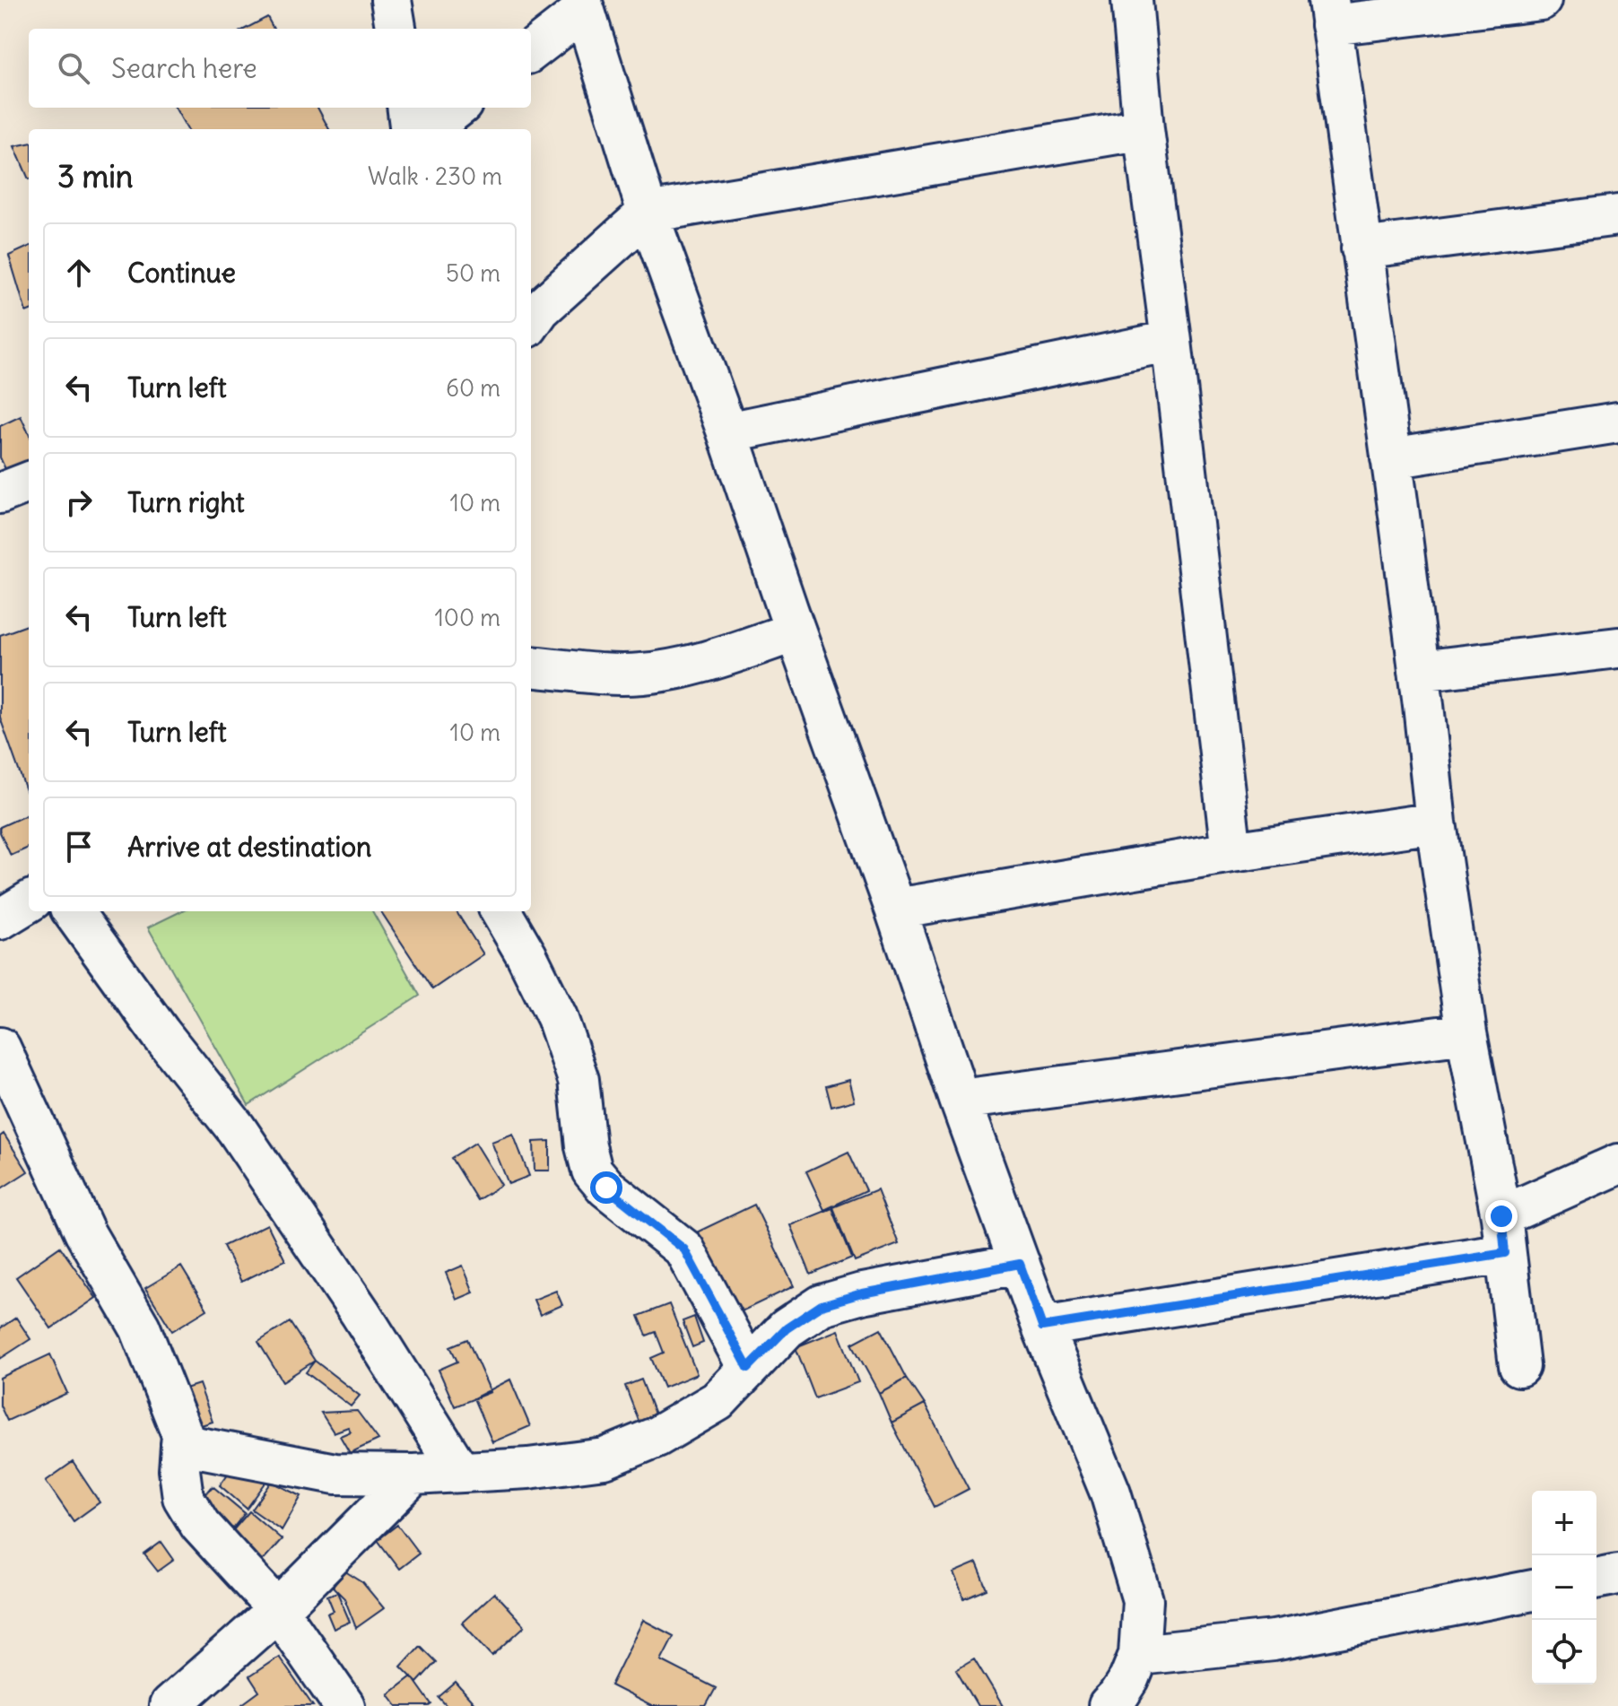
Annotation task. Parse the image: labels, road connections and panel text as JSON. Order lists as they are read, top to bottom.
{
  "page": {
    "search": "Search here",
    "heading": ["3 min", "Walk · 230 m"],
    "list": [
      ["Continue", "50 m"],
      ["Turn left", "60 m"],
      ["Turn right", "10 m"],
      ["Turn left", "100 m"],
      ["Turn left", "10 m"],
      "Arrive at destination"
    ],
    "map_buttons": ["+", "−"]
  }
}
